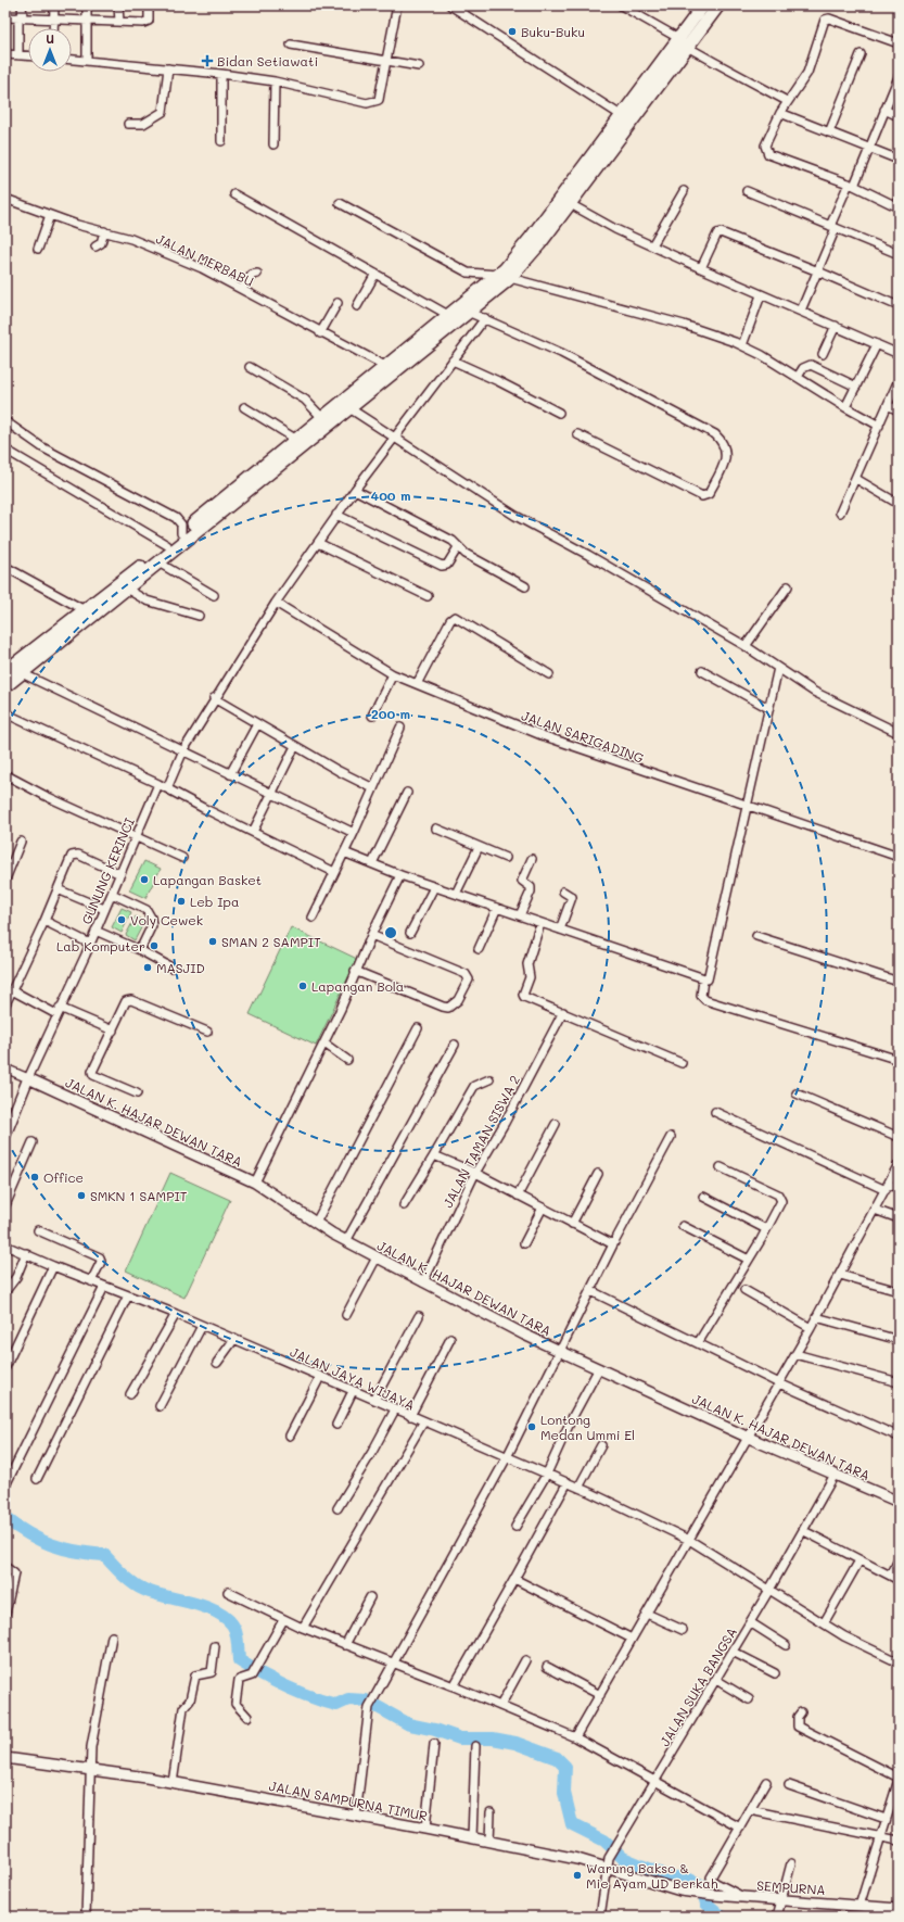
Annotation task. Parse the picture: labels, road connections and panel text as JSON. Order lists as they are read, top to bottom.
{
  "streets": {
    "street": [
      "JALAN MERBABU",
      "JALAN SARIGADING",
      "GUNUNG KERINCI",
      "JALAN K. HAJAR DEWAN TARA",
      "JALAN TAMAN SISWA 2",
      "JALAN JAYA WIJAYA",
      "JALAN SUKA BANGSA",
      "JALAN SAMPURNA TIMUR",
      "SEMPURNA"
    ]
  },
  "crossings": [
    ["GUNUNG KERINCI", "JALAN K. HAJAR DEWAN TARA"],
    ["JALAN K. HAJAR DEWAN TARA", "JALAN TAMAN SISWA 2"],
    ["JALAN K. HAJAR DEWAN TARA", "JALAN SUKA BANGSA"],
    ["JALAN JAYA WIJAYA", "JALAN SUKA BANGSA"],
    ["JALAN SUKA BANGSA", "JALAN SAMPURNA TIMUR"],
    ["JALAN SAMPURNA TIMUR", "SEMPURNA"]
  ],
  "places": {
    "other": [
      "Buku-Buku",
      "Lapangan Basket",
      "Leb Ipa",
      "Voly Cewek",
      "SMAN 2 SAMPIT",
      "Lab Komputer",
      "MASJID",
      "Lapangan Bola",
      "Office",
      "SMKN 1 SAMPIT",
      "Lontong Medan Ummi El",
      "Warung Bakso & Mie Ayam UD Berkah"
    ],
    "health": ["Bidan Setiawati"]
  },
  "north": "top",
  "rings": ["400 m", "200 m"]
}
